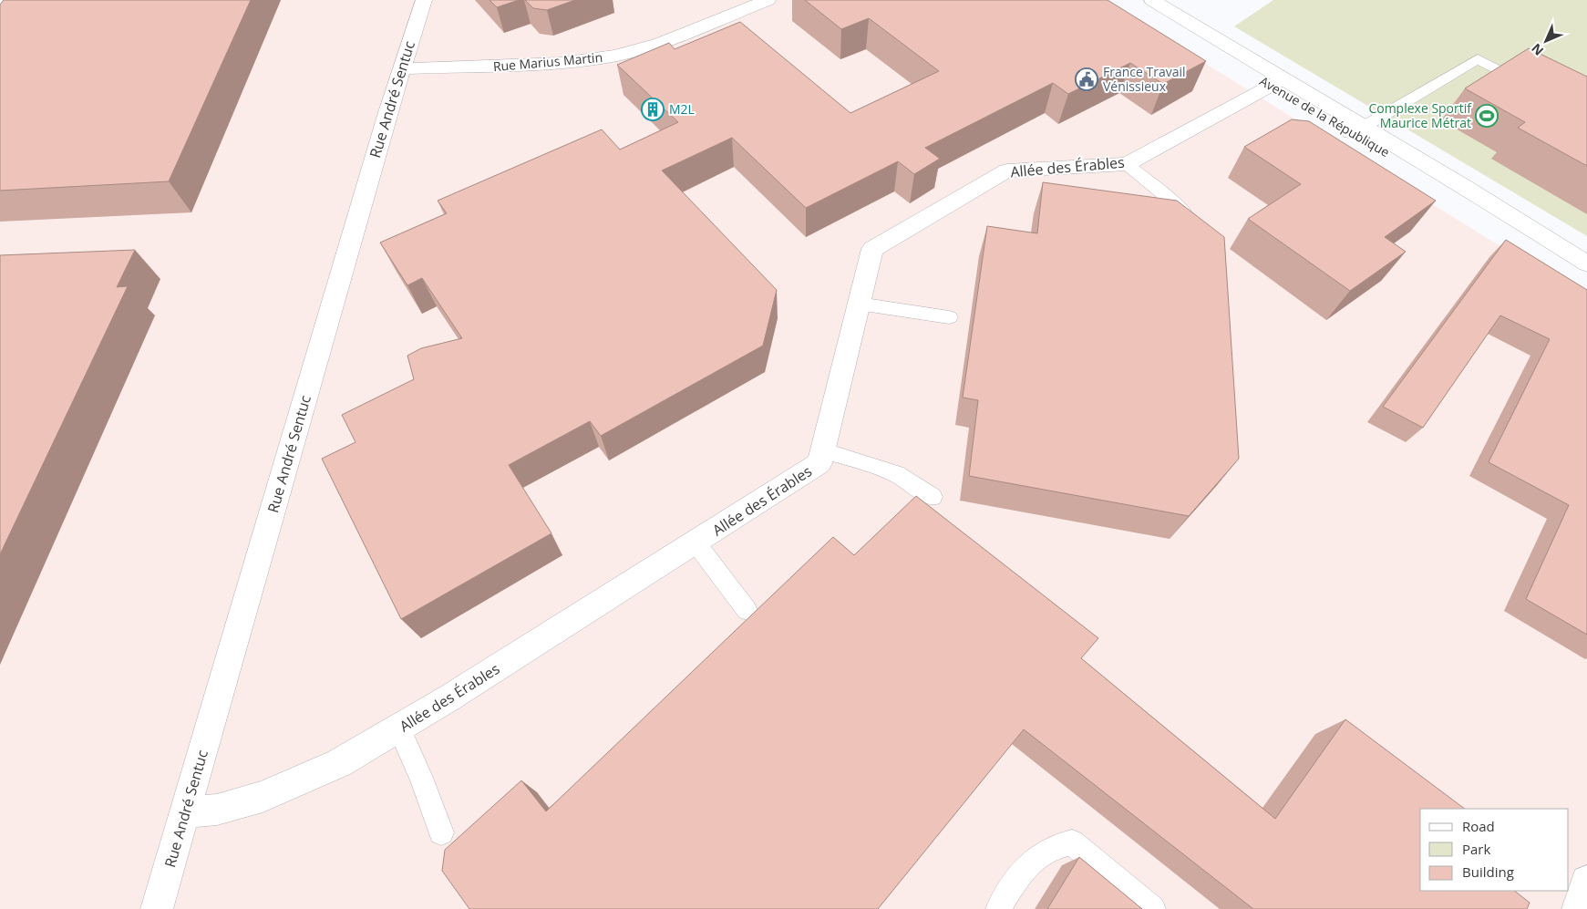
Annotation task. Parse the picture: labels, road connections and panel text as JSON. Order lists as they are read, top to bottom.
{
  "streets": {
    "street": [
      "Rue Marius Martin",
      "Rue André Sentuc",
      "Avenue de la République",
      "Allée des Érables"
    ]
  },
  "crossings": [
    ["Rue Marius Martin", "Rue André Sentuc"],
    ["Rue André Sentuc", "Allée des Érables"],
    ["Avenue de la République", "Allée des Érables"]
  ],
  "places": {
    "public building": ["France Travail Vénissieux"],
    "building": ["M2L"],
    "sports": ["Complexe Sportif Maurice Métrat"]
  },
  "legend": ["Road", "Park", "Building"],
  "north": "bottom left"
}
